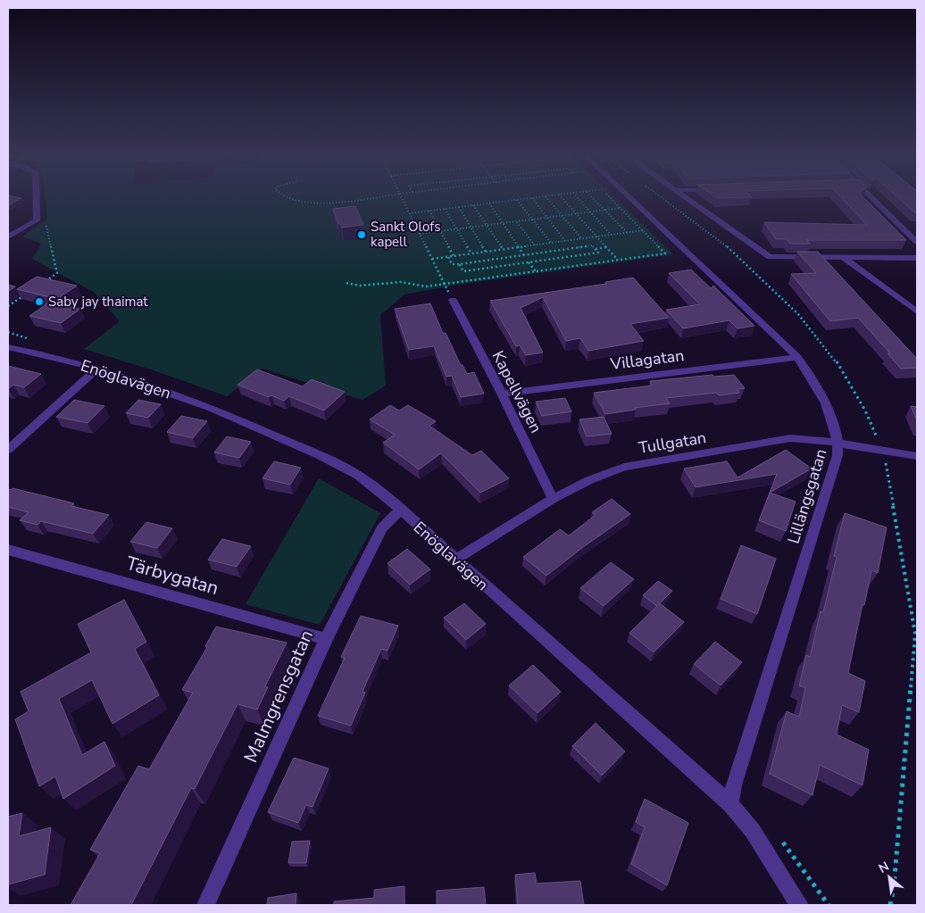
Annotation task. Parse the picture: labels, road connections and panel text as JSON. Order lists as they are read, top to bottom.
{
  "streets": {
    "street": [
      "Villagatan",
      "Enöglavägen",
      "Kapellvägen",
      "Tullgatan",
      "Lillängsgatan",
      "Tärbygatan",
      "Malmgrensgatan"
    ]
  },
  "crossings": [
    ["Villagatan", "Kapellvägen"],
    ["Villagatan", "Lillängsgatan"],
    ["Enöglavägen", "Tullgatan"],
    ["Enöglavägen", "Lillängsgatan"],
    ["Enöglavägen", "Malmgrensgatan"],
    ["Kapellvägen", "Tullgatan"],
    ["Tullgatan", "Lillängsgatan"],
    ["Tärbygatan", "Malmgrensgatan"]
  ],
  "places": ["Sankt Olofs kapell", "Saby jay thaimat"],
  "north": "top left"
}
